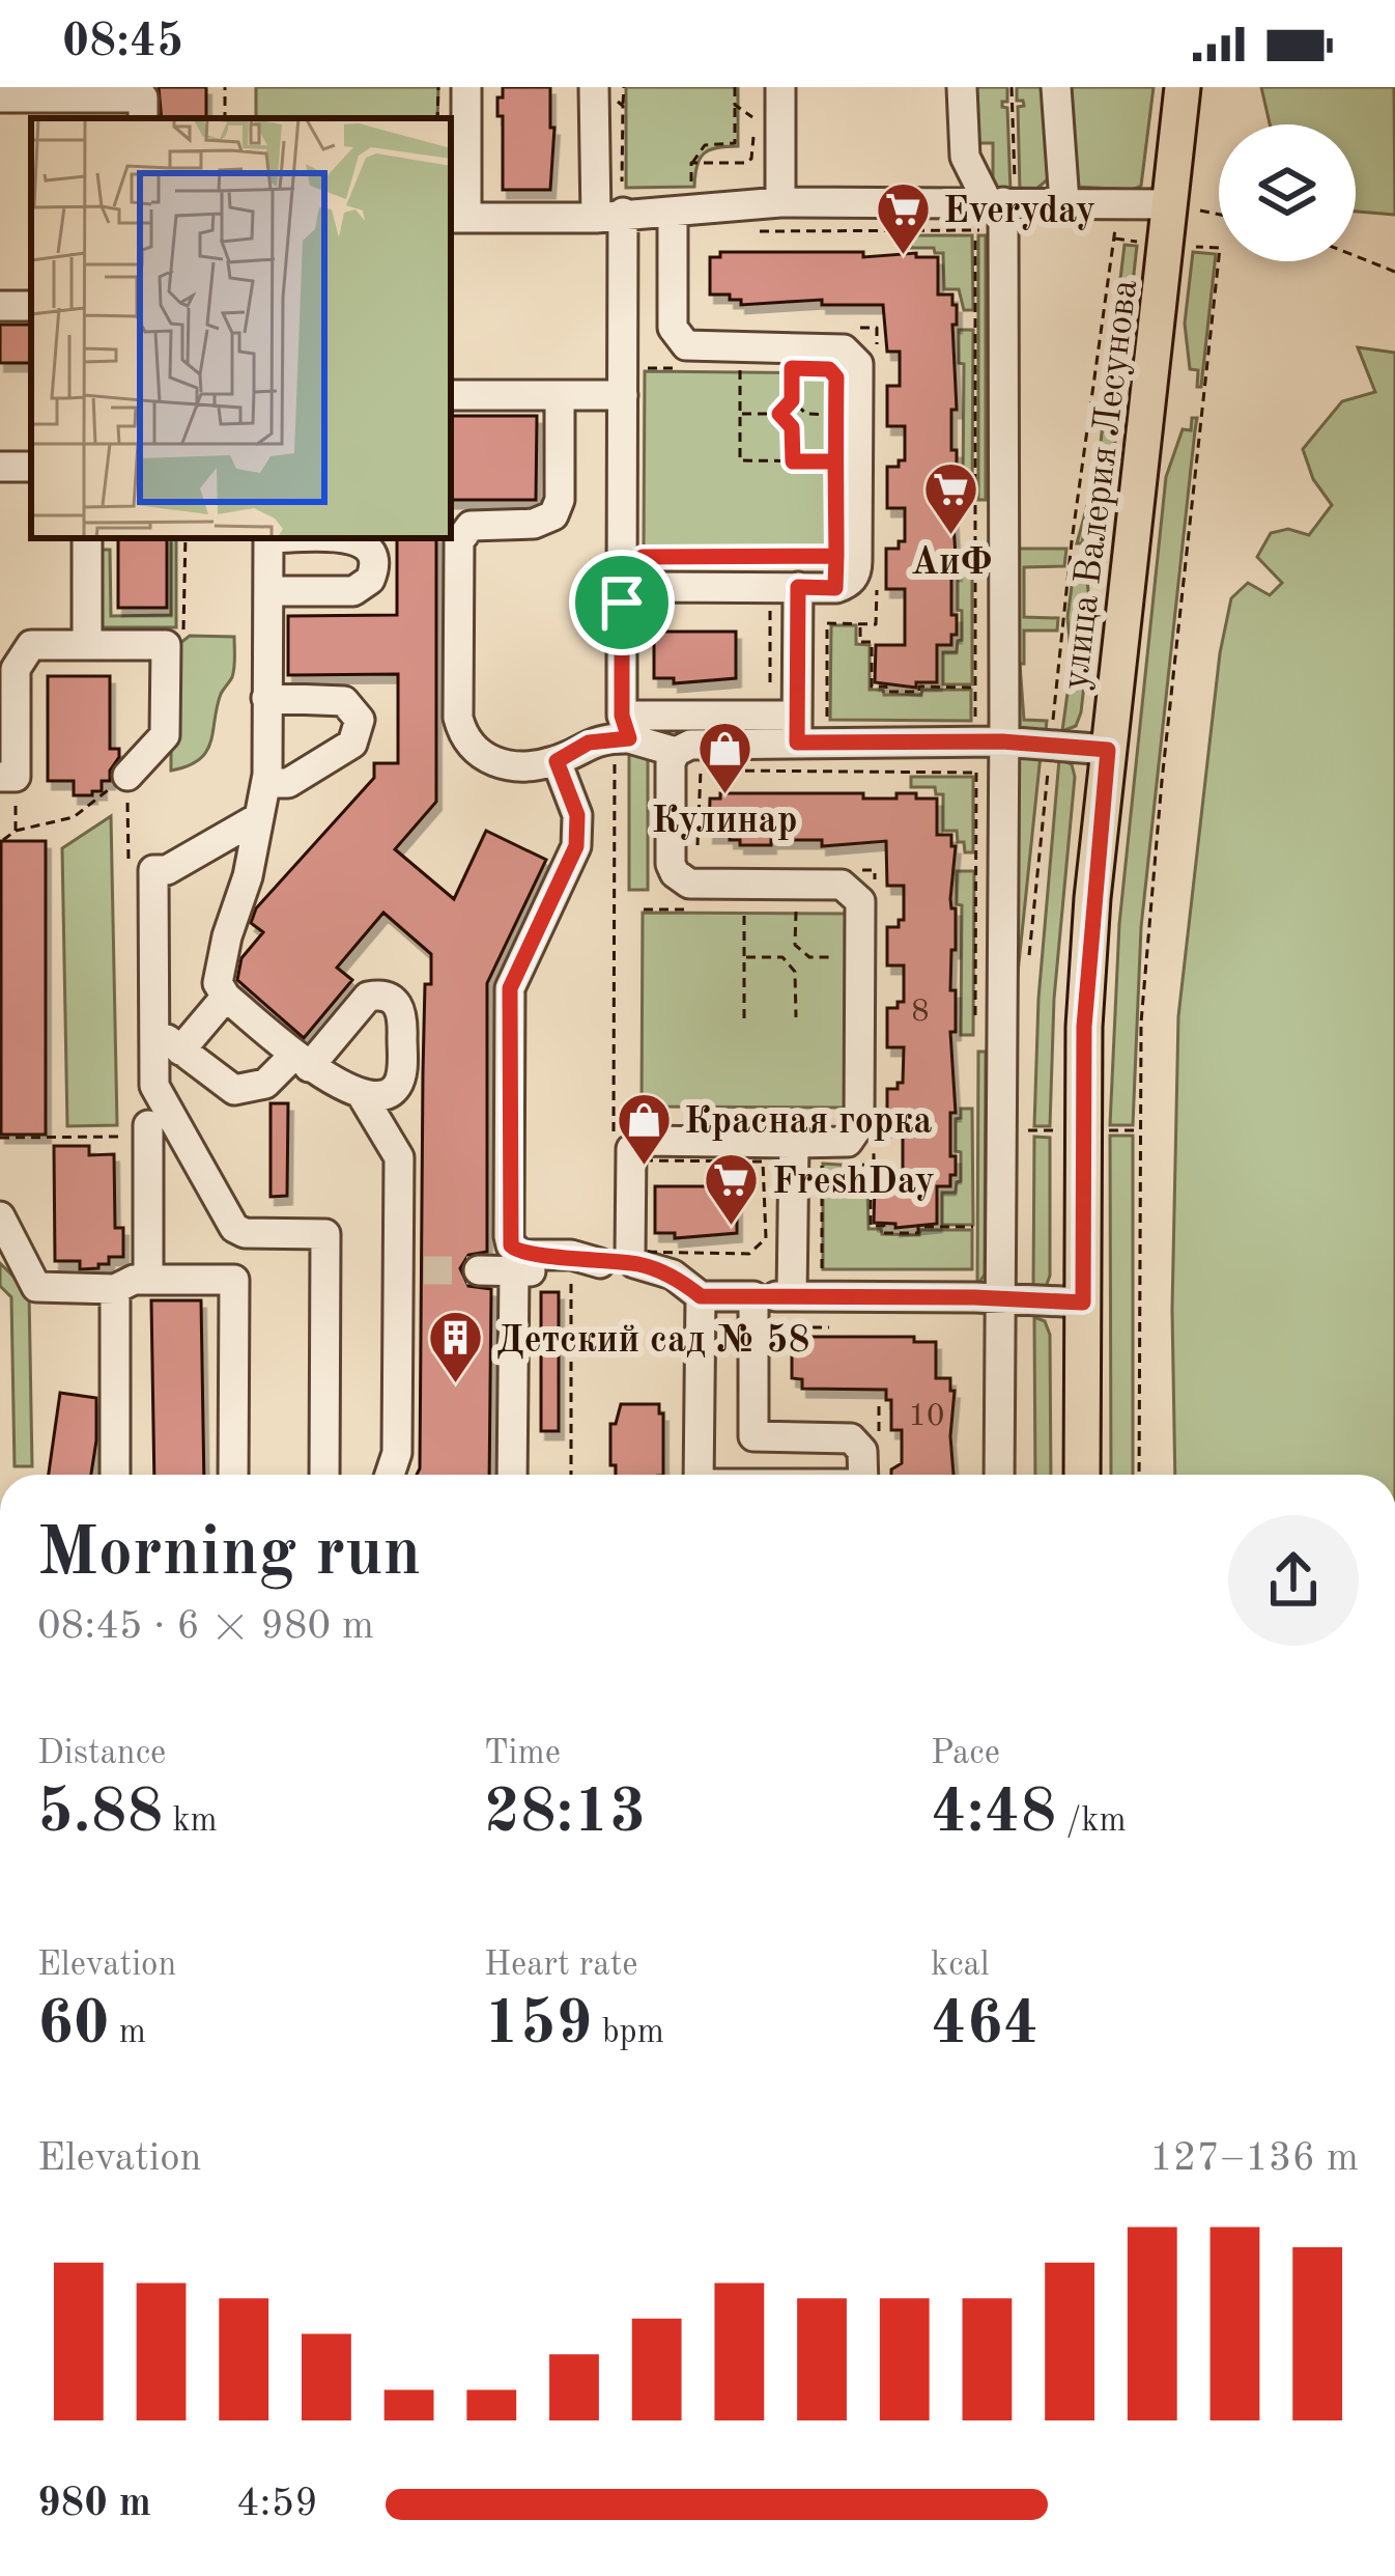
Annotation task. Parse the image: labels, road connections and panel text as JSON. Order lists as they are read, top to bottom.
{
  "streets": {
    "main road": ["улица Валерия Лесунова"]
  },
  "places": {
    "supermarket": ["Everyday", "АиФ", "FreshDay"],
    "shop": ["Кулинар", "Красная горка"],
    "building": ["Детский сад № 58"]
  },
  "house_numbers": ["8", "10"],
  "page": {
    "status": "08:45",
    "heading": ["Morning run", "08:45 · 6 × 980 m"],
    "stats": [
      ["Distance", "5.88 km"],
      ["Time", "28:13"],
      ["Pace", "4:48 /km"],
      ["Elevation", "60 m"],
      ["Heart rate", "159 bpm"],
      ["kcal", "464"]
    ],
    "chart": ["Elevation", "127–136 m"],
    "list": [
      {
        "name": "980 m",
        "note": "4:59"
      }
    ]
  }
}
